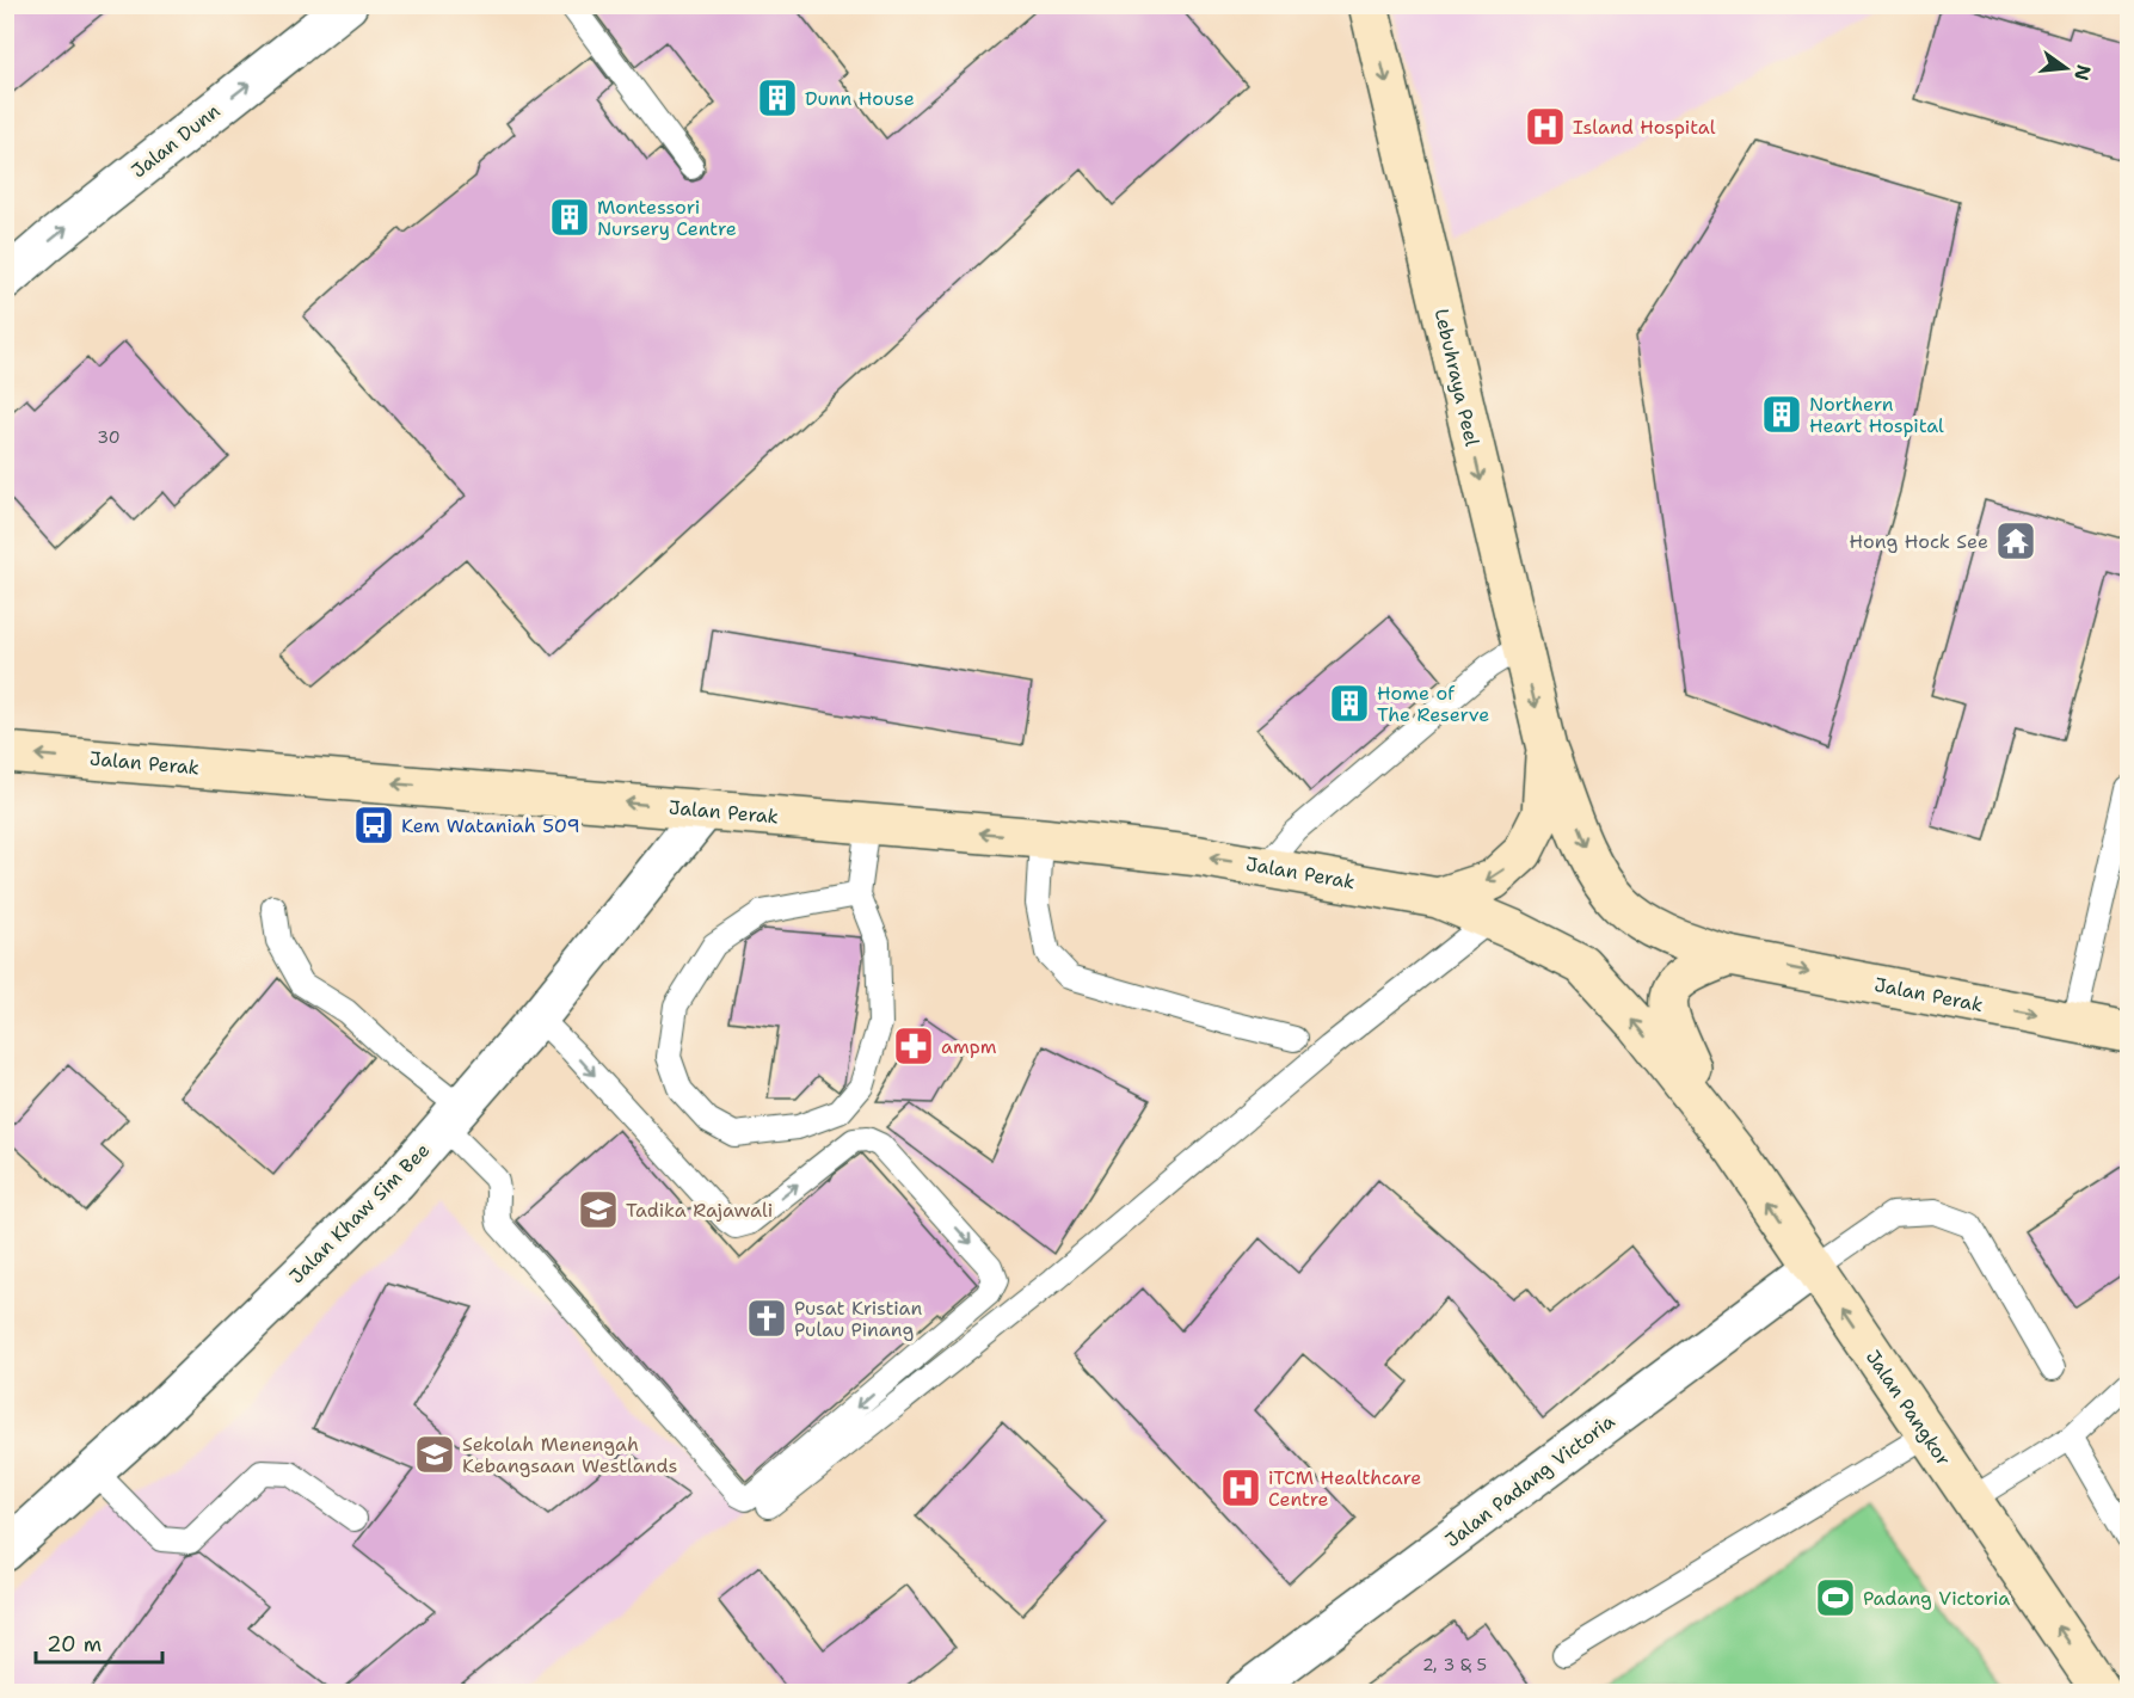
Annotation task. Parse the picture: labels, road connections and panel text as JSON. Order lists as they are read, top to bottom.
{
  "streets": {
    "main road": ["Lebuhraya Peel", "Jalan Perak", "Jalan Pangkor"],
    "street": ["Jalan Dunn", "Jalan Khaw Sim Bee", "Jalan Padang Victoria"]
  },
  "crossings": [
    ["Lebuhraya Peel", "Jalan Perak"],
    ["Lebuhraya Peel", "Jalan Pangkor"],
    ["Jalan Perak", "Jalan Khaw Sim Bee"],
    ["Jalan Perak", "Jalan Pangkor"],
    ["Jalan Pangkor", "Jalan Padang Victoria"]
  ],
  "one_way": ["Jalan Dunn", "Lebuhraya Peel", "Jalan Pangkor"],
  "places": {
    "building": [
      "Dunn House",
      "Montessori Nursery Centre",
      "Northern Heart Hospital",
      "Home of The Reserve"
    ],
    "hospital": ["Island Hospital", "iTCM Healthcare Centre"],
    "temple": ["Hong Hock See"],
    "bus stop": ["Kem Wataniah 509"],
    "pharmacy": ["ampm"],
    "school or university": ["Tadika Rajawali", "Sekolah Menengah Kebangsaan Westlands"],
    "church": ["Pusat Kristian Pulau Pinang"],
    "sports": ["Padang Victoria"]
  },
  "house_numbers": ["30", "2, 3 & 5"],
  "scale_bar": "20 m",
  "north": "right"
}
